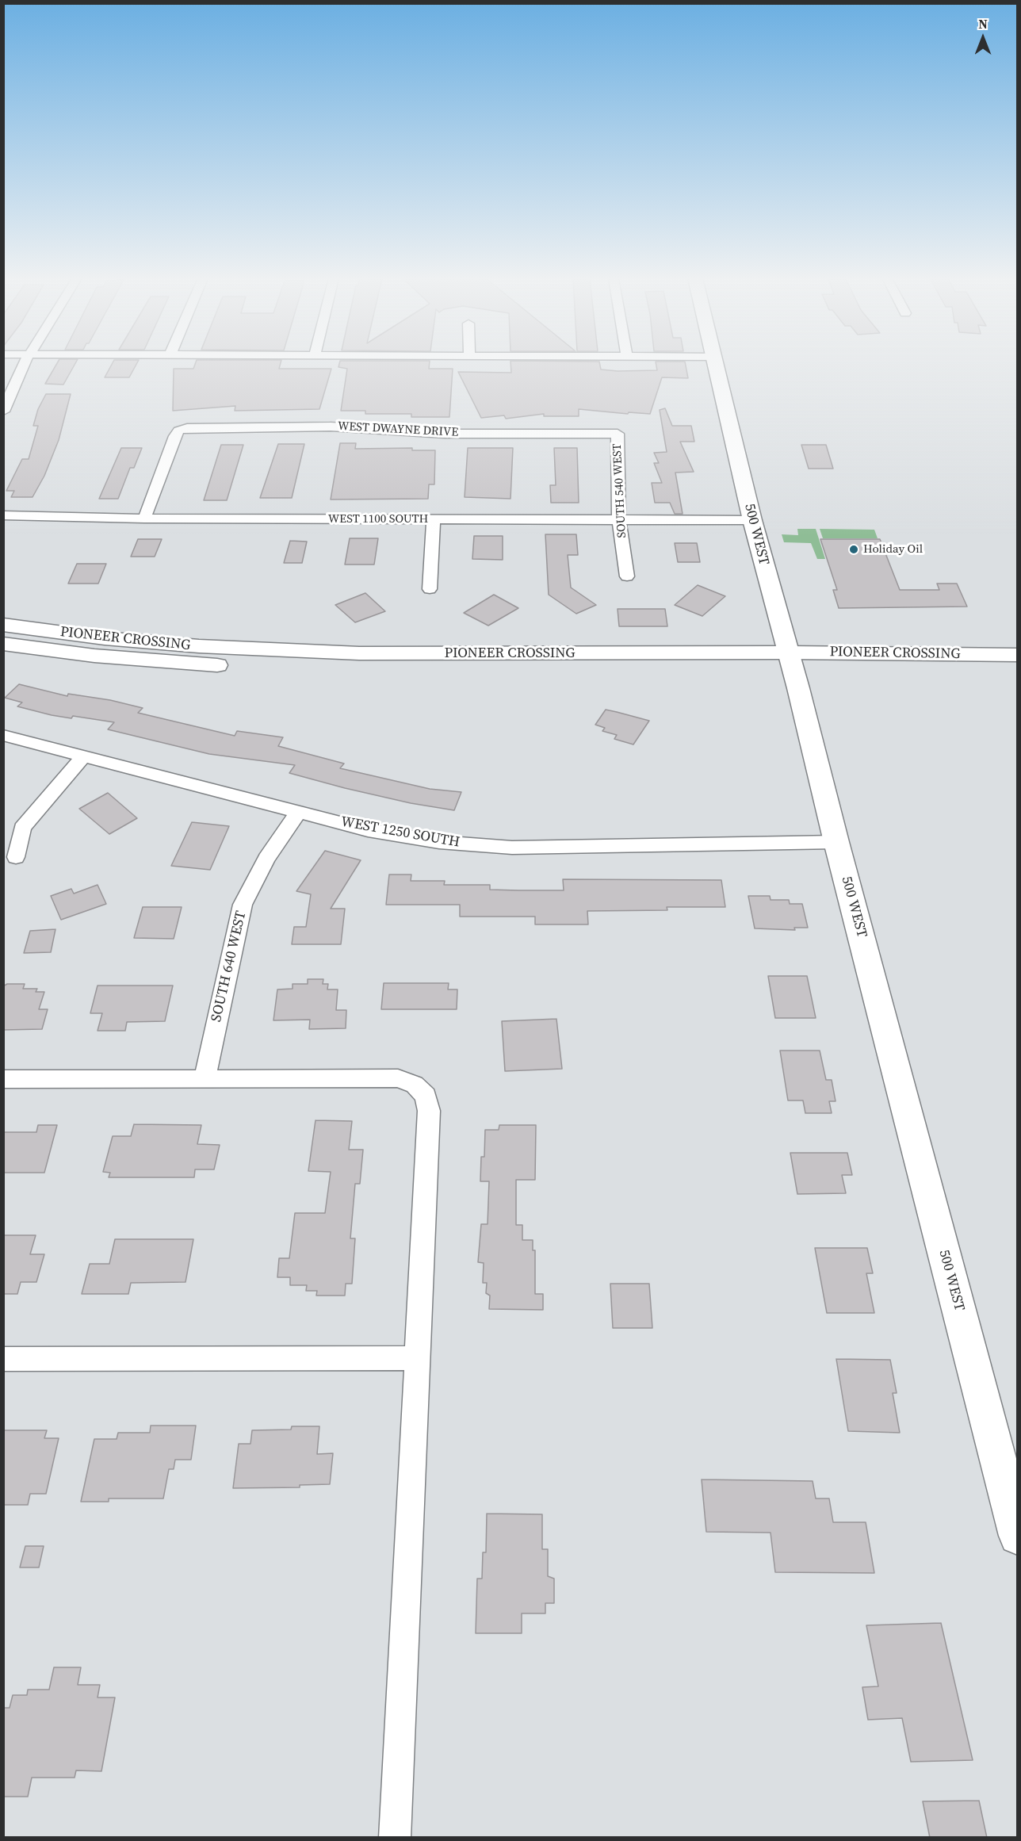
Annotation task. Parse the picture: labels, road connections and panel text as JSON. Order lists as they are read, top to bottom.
{
  "streets": {
    "main road": ["500 WEST", "PIONEER CROSSING"],
    "street": [
      "WEST DWAYNE DRIVE",
      "SOUTH 540 WEST",
      "WEST 1100 SOUTH",
      "WEST 1250 SOUTH",
      "SOUTH 640 WEST"
    ]
  },
  "crossings": [
    ["WEST DWAYNE DRIVE", "SOUTH 540 WEST"],
    ["WEST DWAYNE DRIVE", "WEST 1100 SOUTH"],
    ["SOUTH 540 WEST", "WEST 1100 SOUTH"],
    ["WEST 1100 SOUTH", "500 WEST"],
    ["500 WEST", "PIONEER CROSSING"],
    ["500 WEST", "WEST 1250 SOUTH"],
    ["WEST 1250 SOUTH", "SOUTH 640 WEST"]
  ],
  "places": ["Holiday Oil"],
  "north": "top"
}
